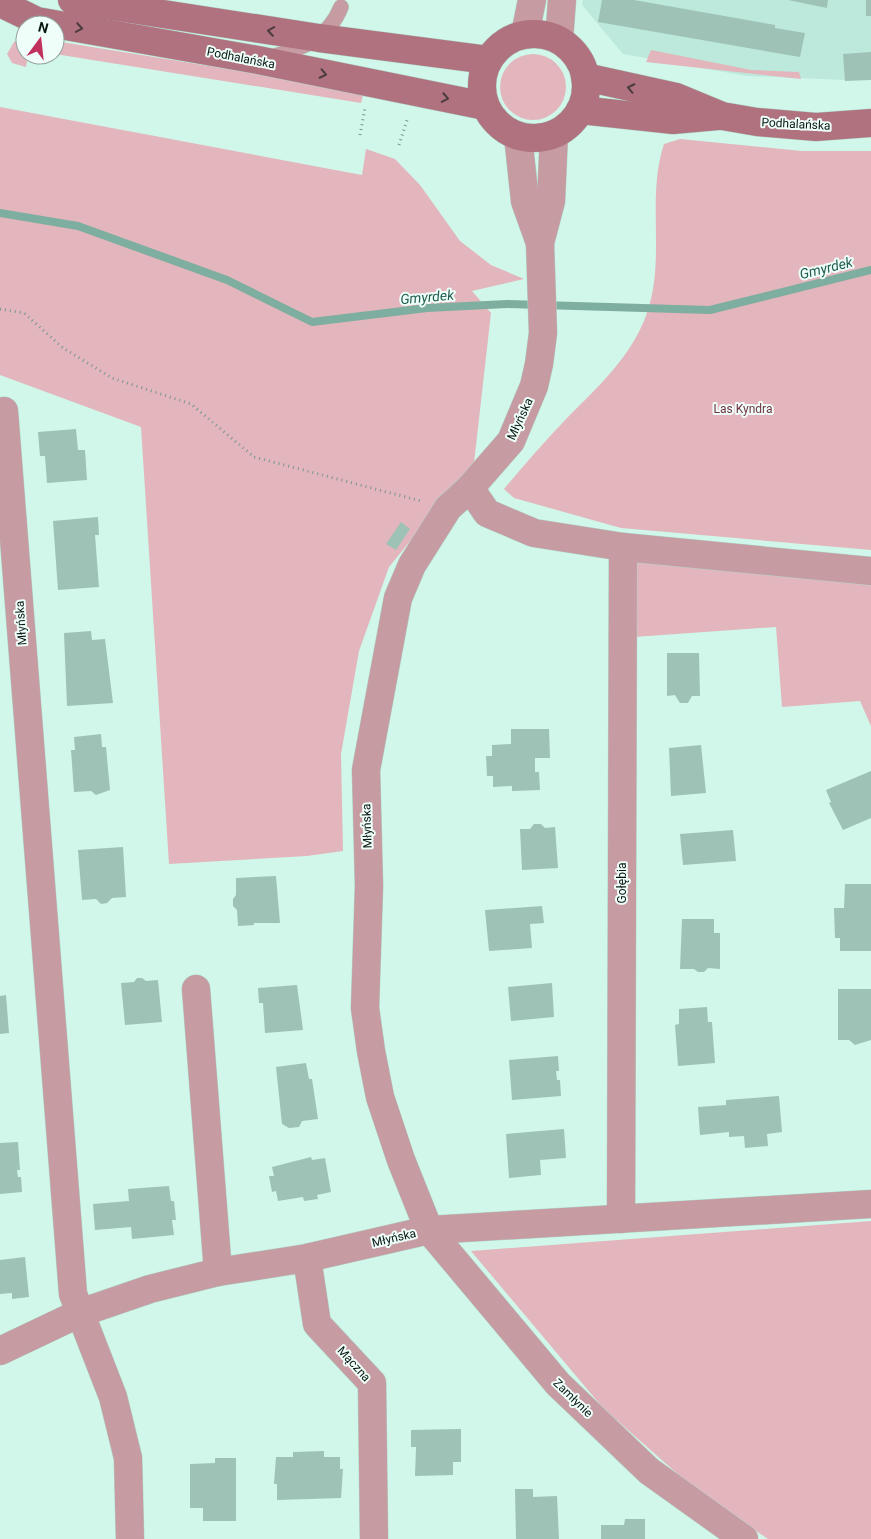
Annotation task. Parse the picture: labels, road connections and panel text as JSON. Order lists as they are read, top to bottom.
{
  "streets": {
    "street": [
      "Podhalańska",
      "Młyńska",
      "Gołębia",
      "Mączna",
      "Zamłynie"
    ]
  },
  "crossings": [
    ["Podhalańska", "Młyńska"],
    ["Młyńska", "Mączna"],
    ["Młyńska", "Zamłynie"]
  ],
  "water": ["Gmyrdek"],
  "parks": ["Las Kyndra"],
  "north": "top"
}
